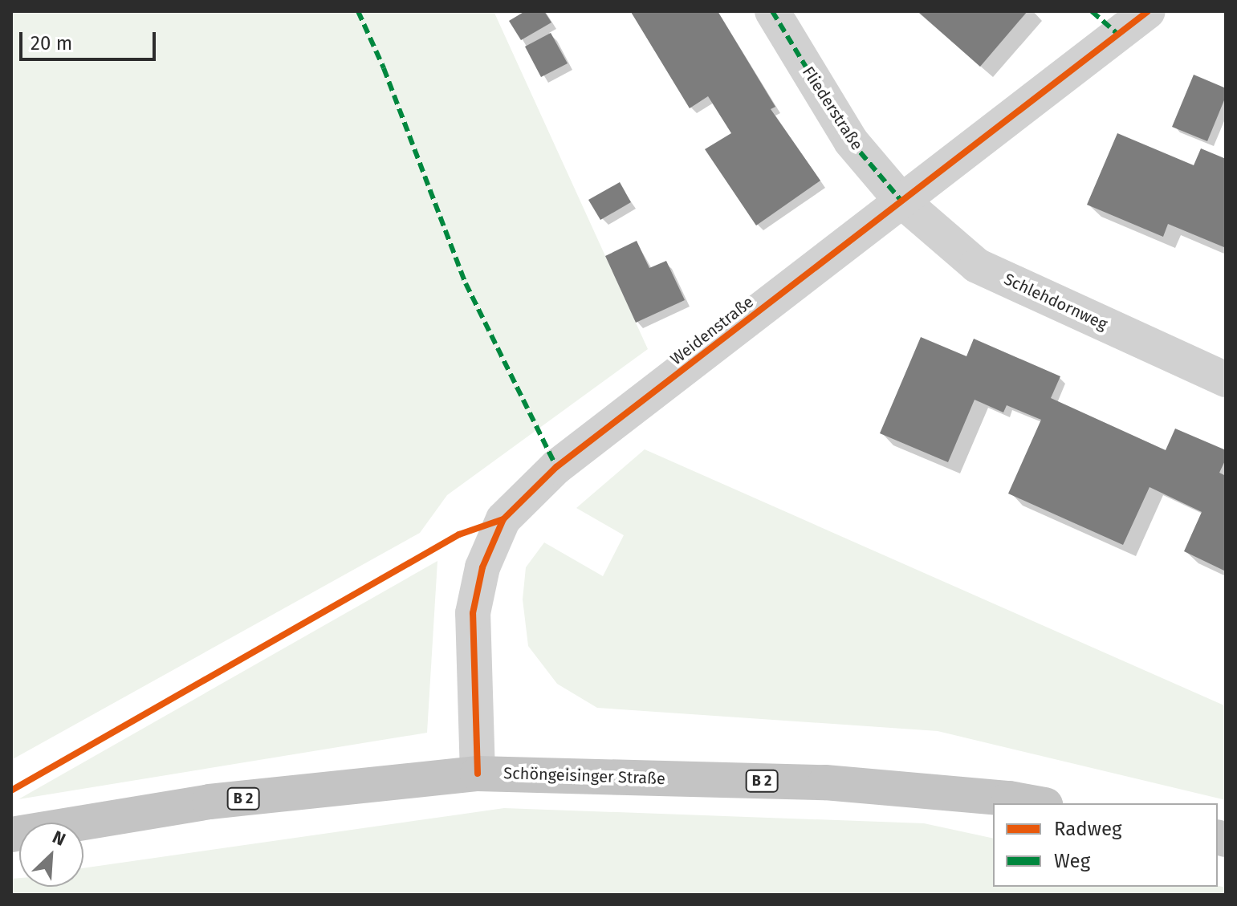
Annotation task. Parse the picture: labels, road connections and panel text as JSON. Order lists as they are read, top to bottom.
{
  "streets": {
    "main road": ["Schöngeisinger Straße", "B 2"],
    "street": ["Fliederstraße", "Schlehdornweg", "Weidenstraße"]
  },
  "crossings": [
    ["Fliederstraße", "Schlehdornweg"],
    ["Fliederstraße", "Weidenstraße"],
    ["Schlehdornweg", "Weidenstraße"],
    ["Weidenstraße", "Schöngeisinger Straße"]
  ],
  "legend": ["Radweg", "Weg"],
  "scale_bar": "20 m",
  "north": "top right"
}
